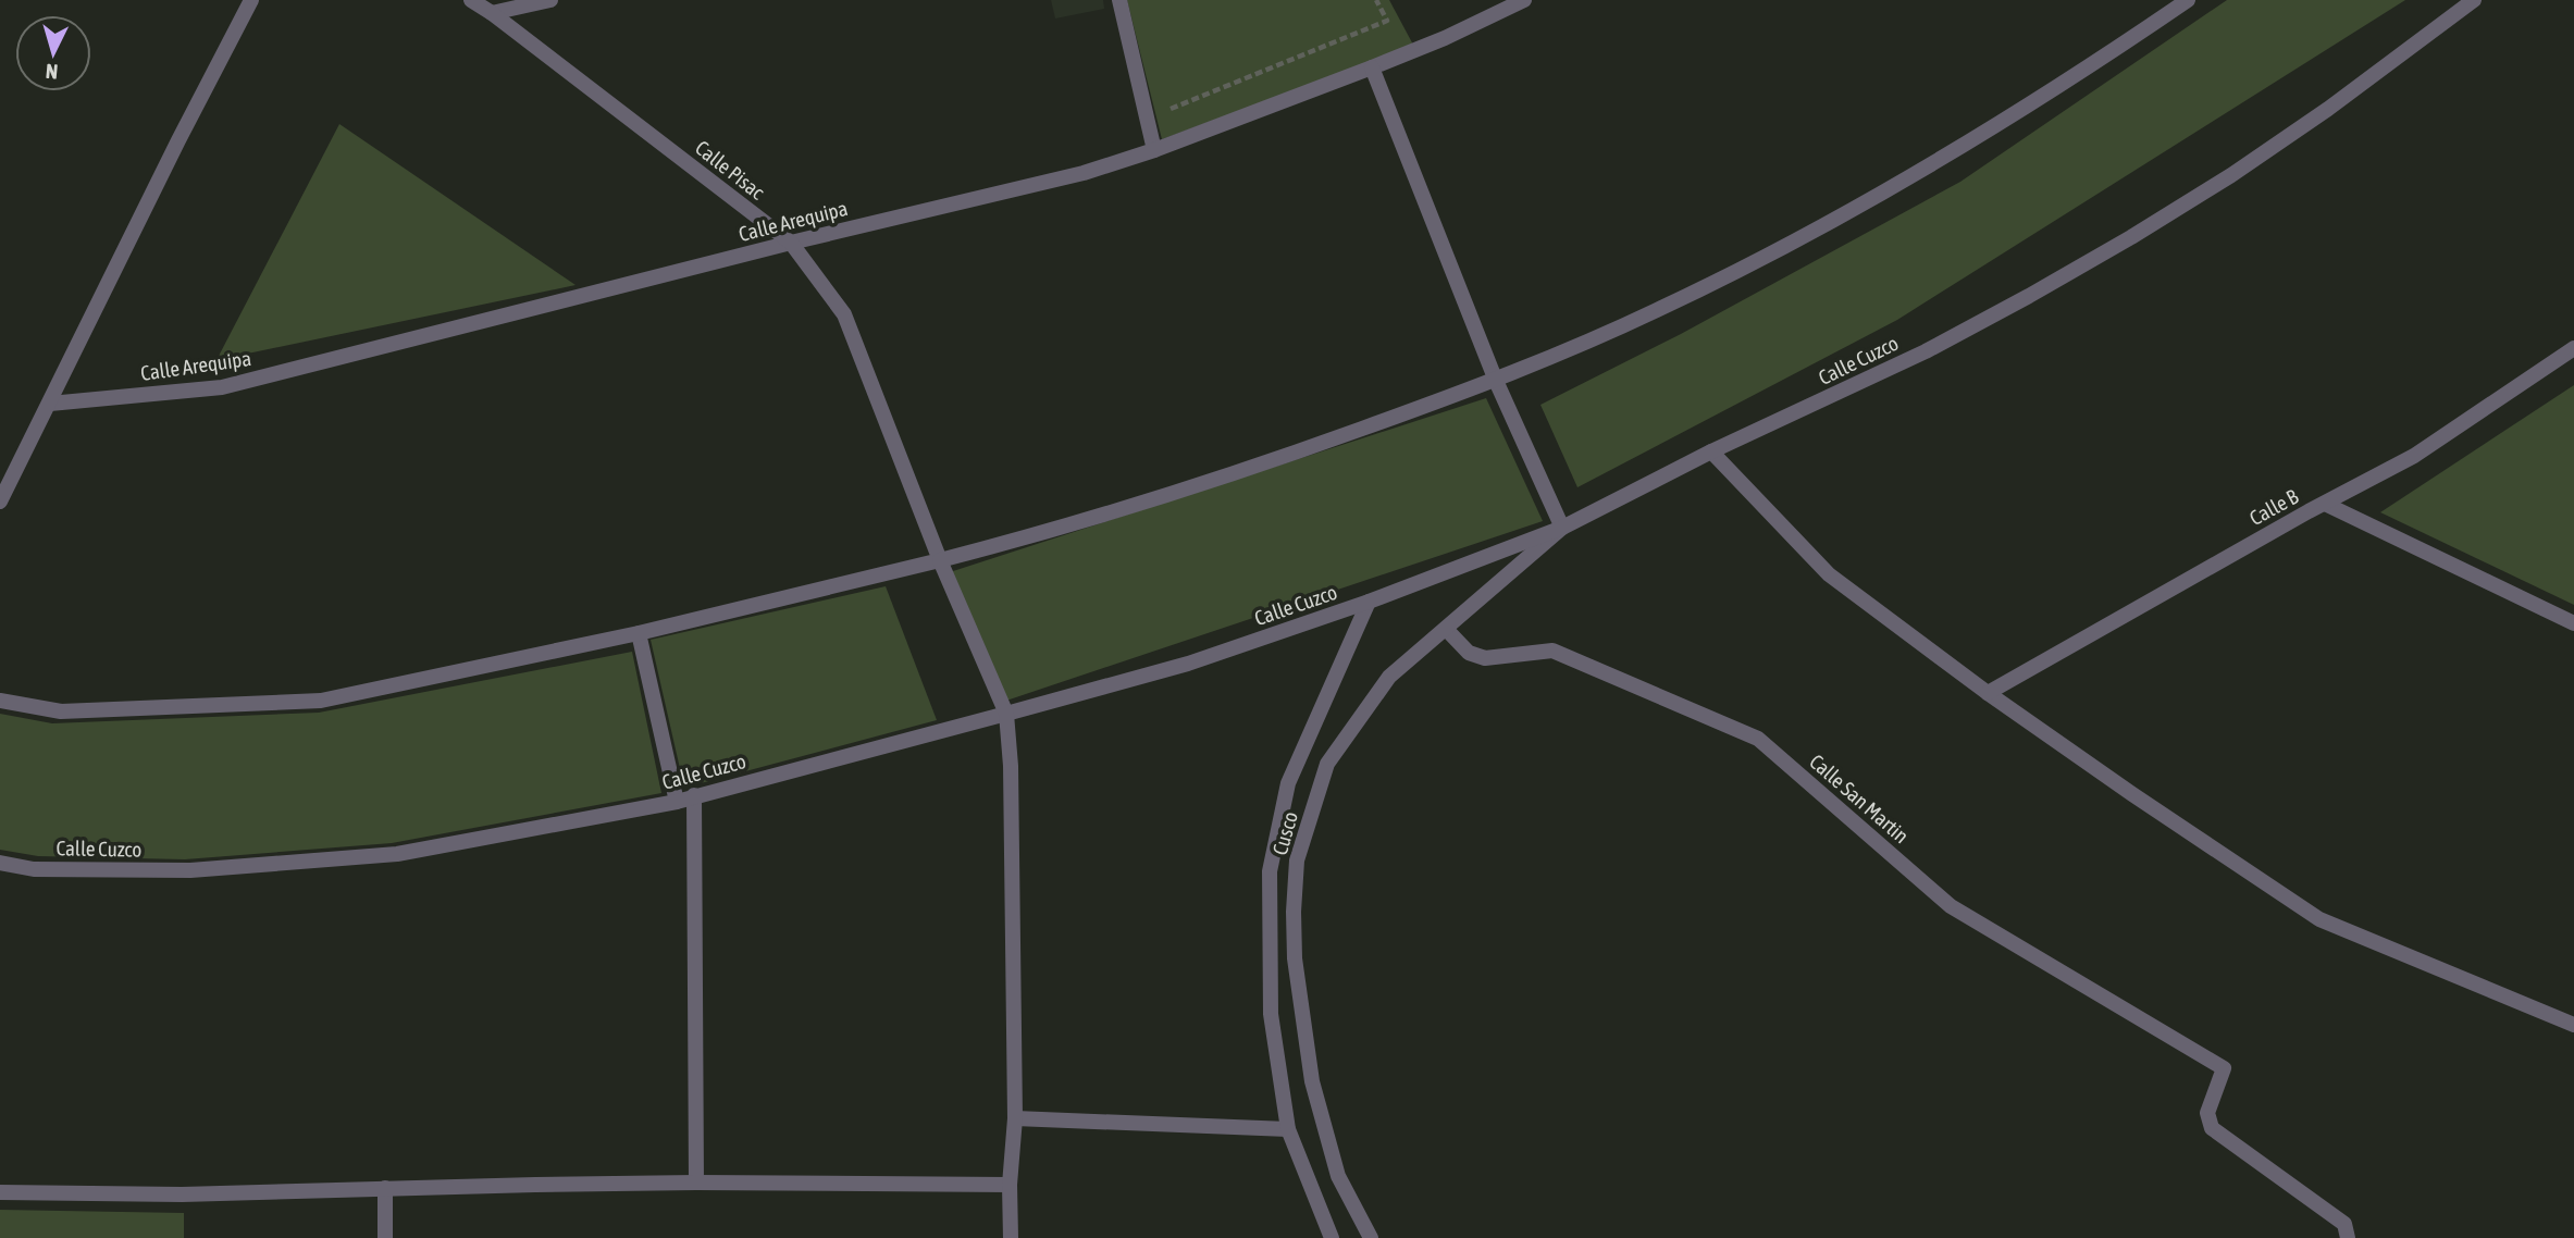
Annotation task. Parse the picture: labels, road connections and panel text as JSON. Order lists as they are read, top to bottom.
{
  "streets": {
    "street": [
      "Calle Pisac",
      "Calle Arequipa",
      "Calle Cuzco",
      "Calle B",
      "Calle San Martin",
      "Cusco"
    ]
  },
  "crossings": [
    ["Calle Pisac", "Calle Arequipa"],
    ["Calle Pisac", "Calle Cuzco"],
    ["Calle Cuzco", "Cusco"],
    ["Calle San Martin", "Cusco"]
  ],
  "north": "bottom"
}
